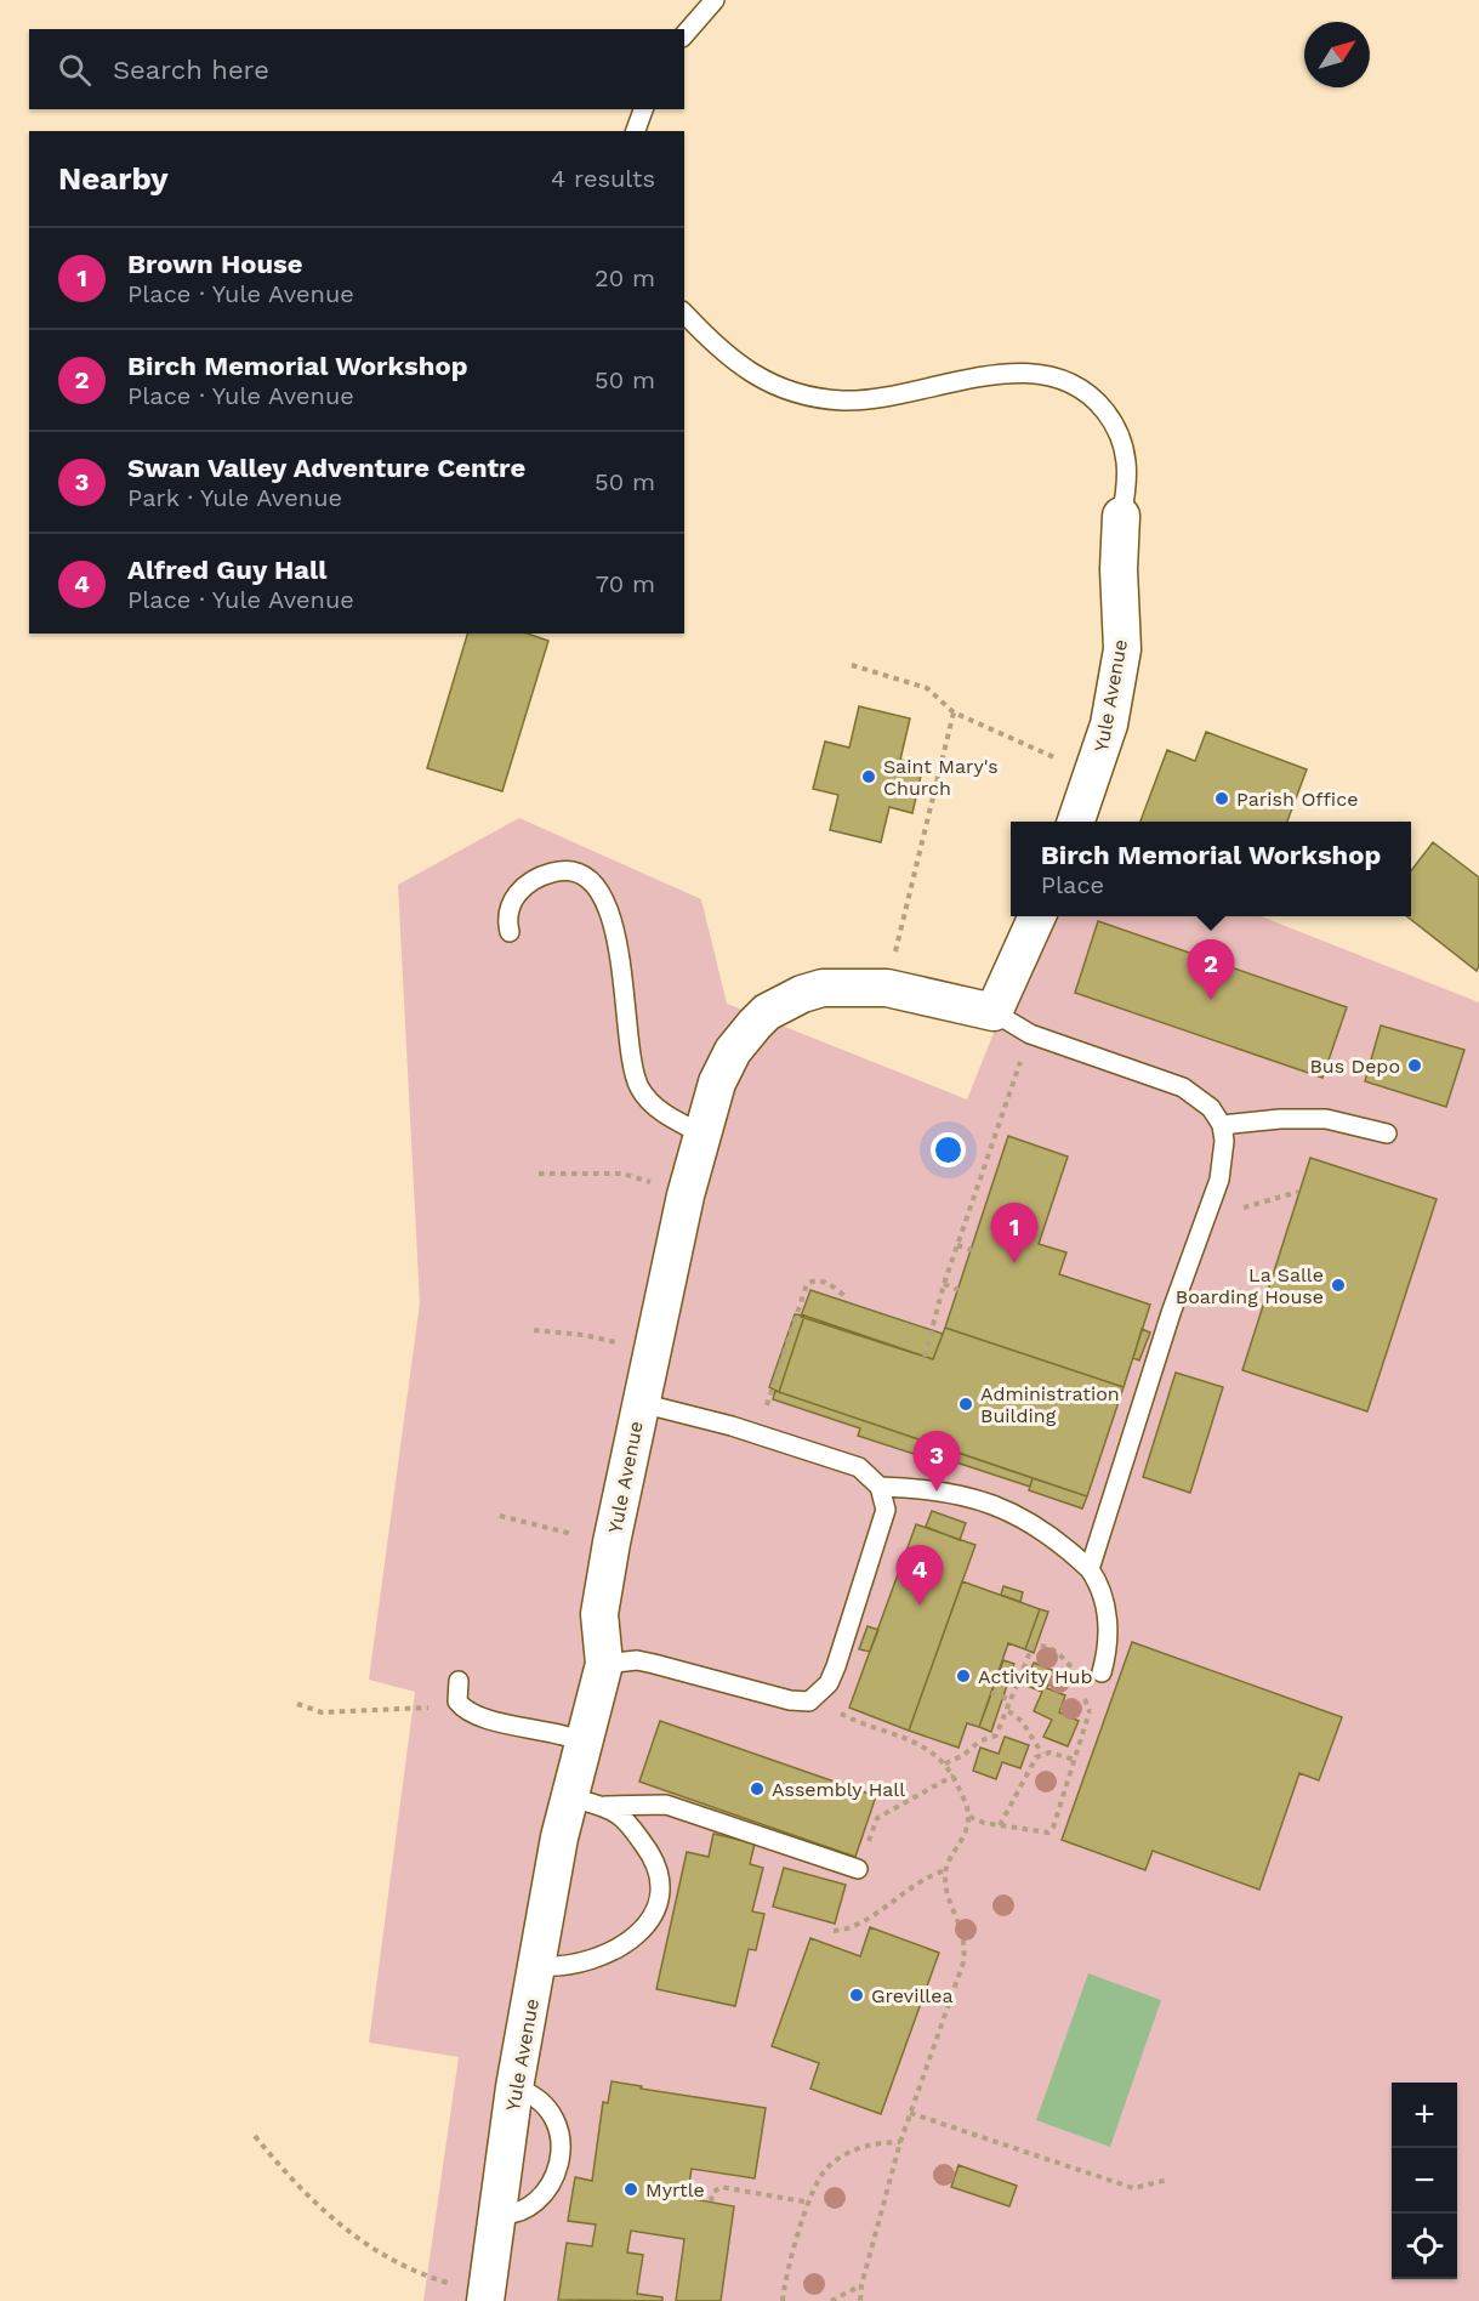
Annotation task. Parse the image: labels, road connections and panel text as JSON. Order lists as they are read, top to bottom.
{
  "streets": {
    "street": ["Yule Avenue"]
  },
  "places": [
    "Saint Mary's Church",
    "Parish Office",
    "Bus Depo",
    "La Salle Boarding House",
    "Administration Building",
    "Activity Hub",
    "Assembly Hall",
    "Grevillea",
    "Myrtle"
  ],
  "north": "top right",
  "page": {
    "search": "Search here",
    "heading": ["Nearby", "4 results"],
    "list": [
      {
        "mark": "1",
        "name": "Brown House",
        "note": "Place · Yule Avenue",
        "value": "20 m"
      },
      {
        "mark": "2",
        "name": "Birch Memorial Workshop",
        "note": "Place · Yule Avenue",
        "value": "50 m"
      },
      {
        "mark": "3",
        "name": "Swan Valley Adventure Centre",
        "note": "Park · Yule Avenue",
        "value": "50 m"
      },
      {
        "mark": "4",
        "name": "Alfred Guy Hall",
        "note": "Place · Yule Avenue",
        "value": "70 m"
      }
    ],
    "popup": ["Birch Memorial Workshop", "Place"],
    "pins": [
      "2",
      "1",
      "3",
      "4"
    ],
    "map_buttons": ["+", "−"]
  }
}
